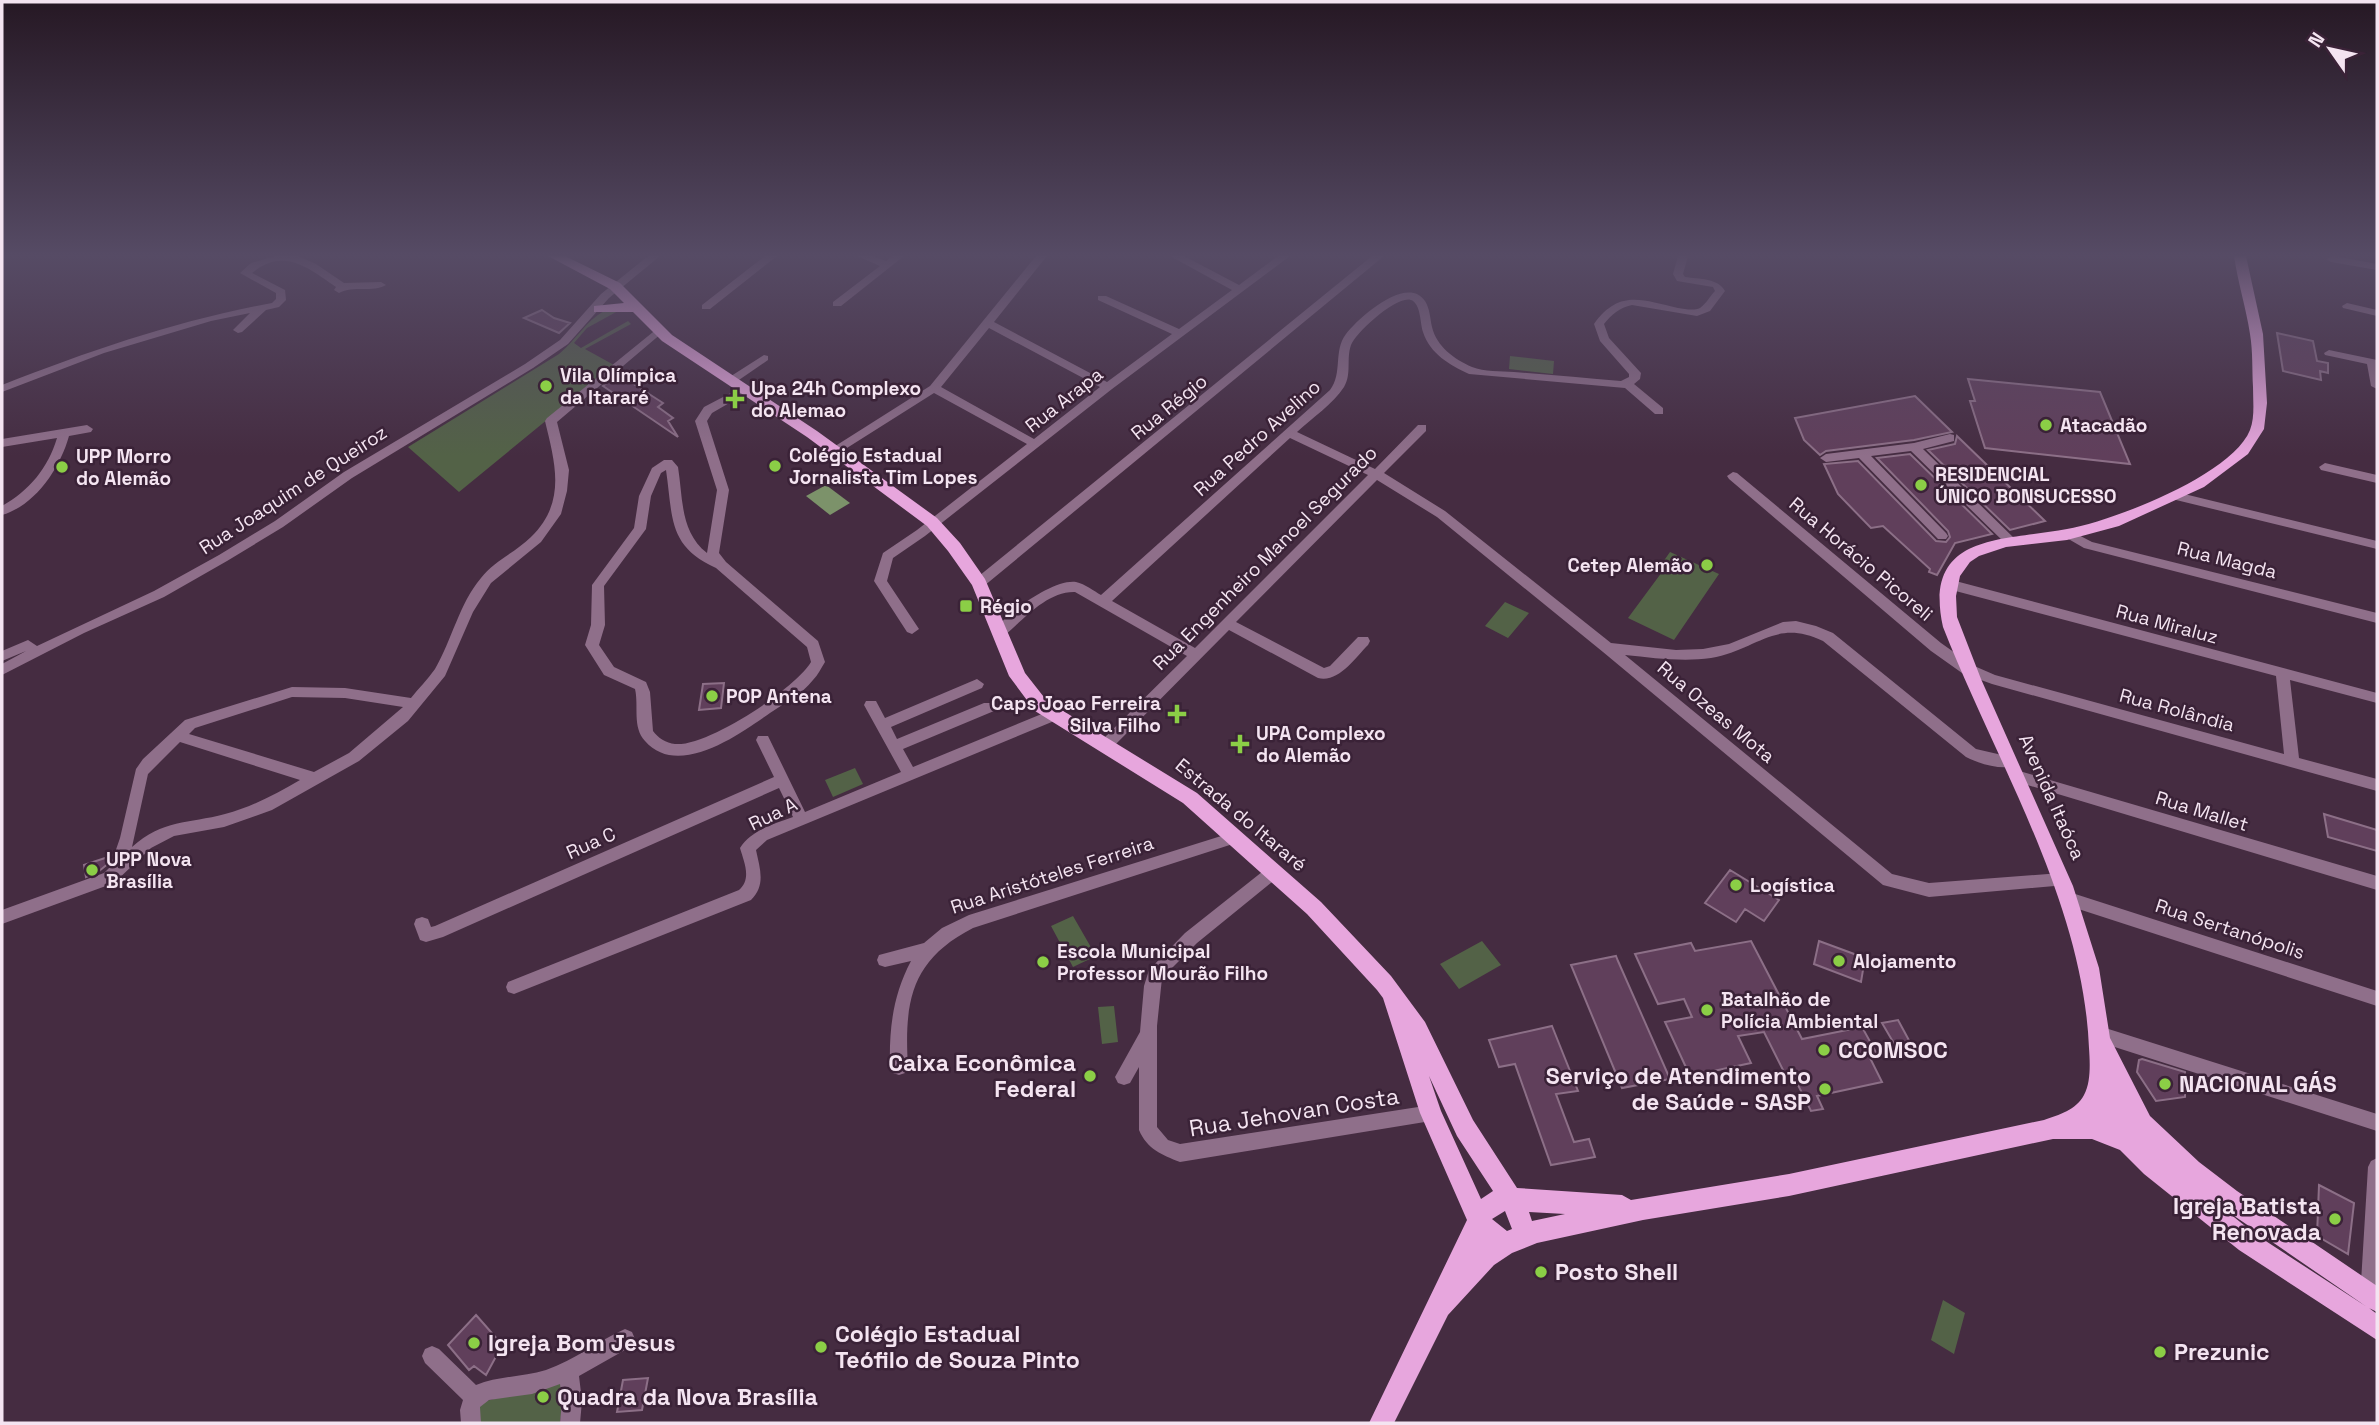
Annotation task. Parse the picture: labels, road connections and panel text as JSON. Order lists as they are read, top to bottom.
{
  "streets": {
    "main road": ["Avenida Itaóca", "Estrada do Itararé"],
    "street": [
      "Rua Arapa",
      "Rua Régio",
      "Rua Pedro Avelino",
      "Rua Joaquim de Queiroz",
      "Rua Engenheiro Manoel Segurado",
      "Rua Horácio Picoreli",
      "Rua Magda",
      "Rua Miraluz",
      "Rua Rolândia",
      "Rua Ozeas Mota",
      "Rua Mallet",
      "Rua A",
      "Rua C",
      "Rua Aristóteles Ferreira",
      "Rua Sertanópolis",
      "Rua Jehovan Costa"
    ]
  },
  "crossings": [
    ["Rua Arapa", "Estrada do Itararé"],
    ["Rua Régio", "Estrada do Itararé"],
    ["Rua Pedro Avelino", "Rua Ozeas Mota"],
    ["Rua Engenheiro Manoel Segurado", "Rua Ozeas Mota"],
    ["Rua Engenheiro Manoel Segurado", "Estrada do Itararé"],
    ["Rua Horácio Picoreli", "Rua Rolândia"],
    ["Rua Horácio Picoreli", "Avenida Itaóca"],
    ["Rua Miraluz", "Avenida Itaóca"],
    ["Rua Rolândia", "Avenida Itaóca"],
    ["Rua Ozeas Mota", "Avenida Itaóca"],
    ["Rua Ozeas Mota", "Rua Mallet"],
    ["Avenida Itaóca", "Rua Mallet"],
    ["Avenida Itaóca", "Rua Sertanópolis"],
    ["Rua A", "Estrada do Itararé"],
    ["Estrada do Itararé", "Rua Aristóteles Ferreira"],
    ["Estrada do Itararé", "Rua Jehovan Costa"]
  ],
  "places": {
    "other": [
      "Vila Olímpica da Itararé",
      "Atacadão",
      "Colégio Estadual Jornalista Tim Lopes",
      "UPP Morro do Alemão",
      "RESIDENCIAL ÚNICO BONSUCESSO",
      "Cetep Alemão",
      "POP Antena",
      "UPP Nova Brasília",
      "Logística",
      "Alojamento",
      "Escola Municipal Professor Mourão Filho",
      "Batalhão de Polícia Ambiental",
      "CCOMSOC",
      "Caixa Econômica Federal",
      "NACIONAL GÁS",
      "Serviço de Atendimento de Saúde - SASP",
      "Igreja Batista Renovada",
      "Posto Shell",
      "Igreja Bom Jesus",
      "Colégio Estadual Teófilo de Souza Pinto",
      "Prezunic",
      "Quadra da Nova Brasília"
    ],
    "health": ["Upa 24h Complexo do Alemao", "Caps Joao Ferreira Silva Filho", "UPA Complexo do Alemão"],
    "transit": ["Régio"]
  },
  "north": "top left"
}
